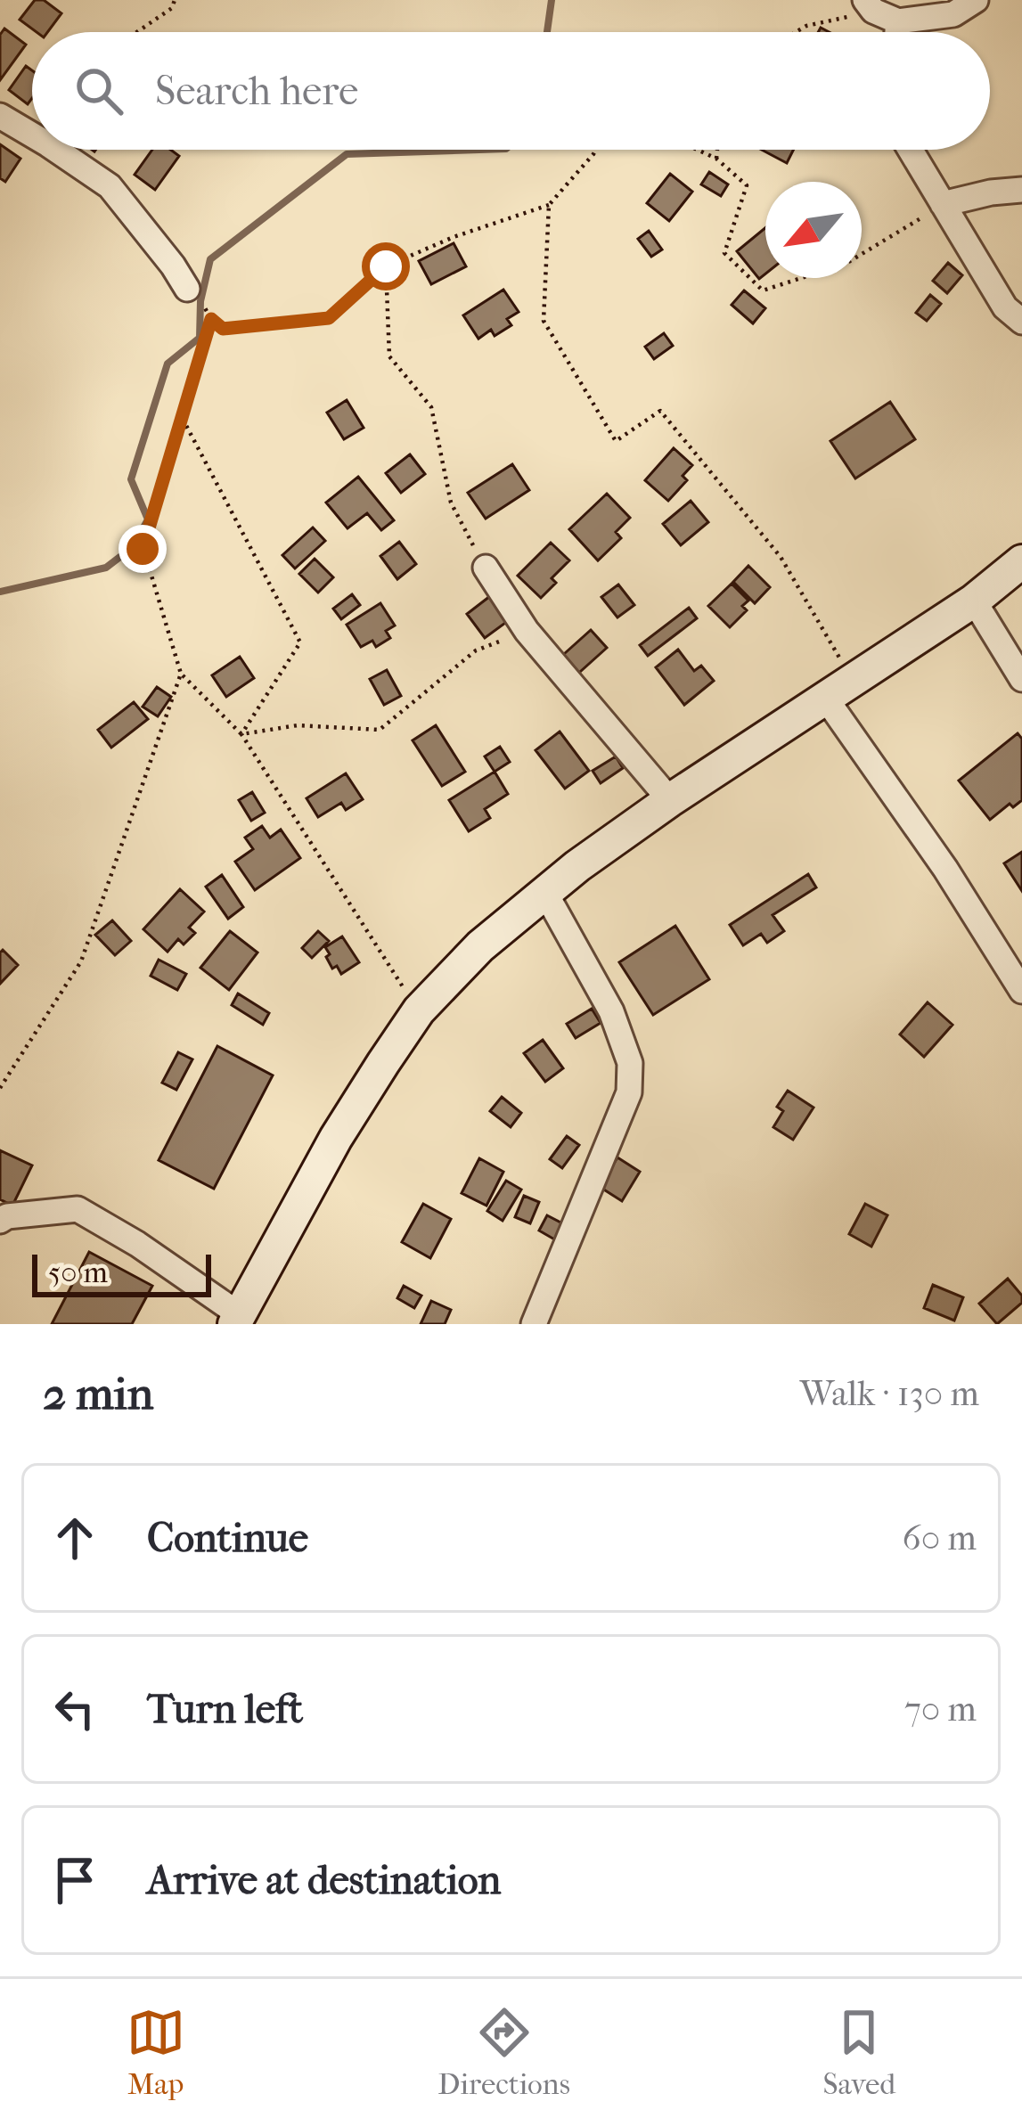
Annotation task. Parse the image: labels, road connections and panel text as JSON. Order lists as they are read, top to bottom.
{
  "scale_bar": "50 m",
  "north": "bottom left",
  "page": {
    "search": "Search here",
    "scale": "50 m",
    "heading": ["2 min", "Walk · 130 m"],
    "list": [
      ["Continue", "60 m"],
      ["Turn left", "70 m"],
      "Arrive at destination"
    ],
    "nav": ["Map", "Directions", "Saved"]
  }
}
